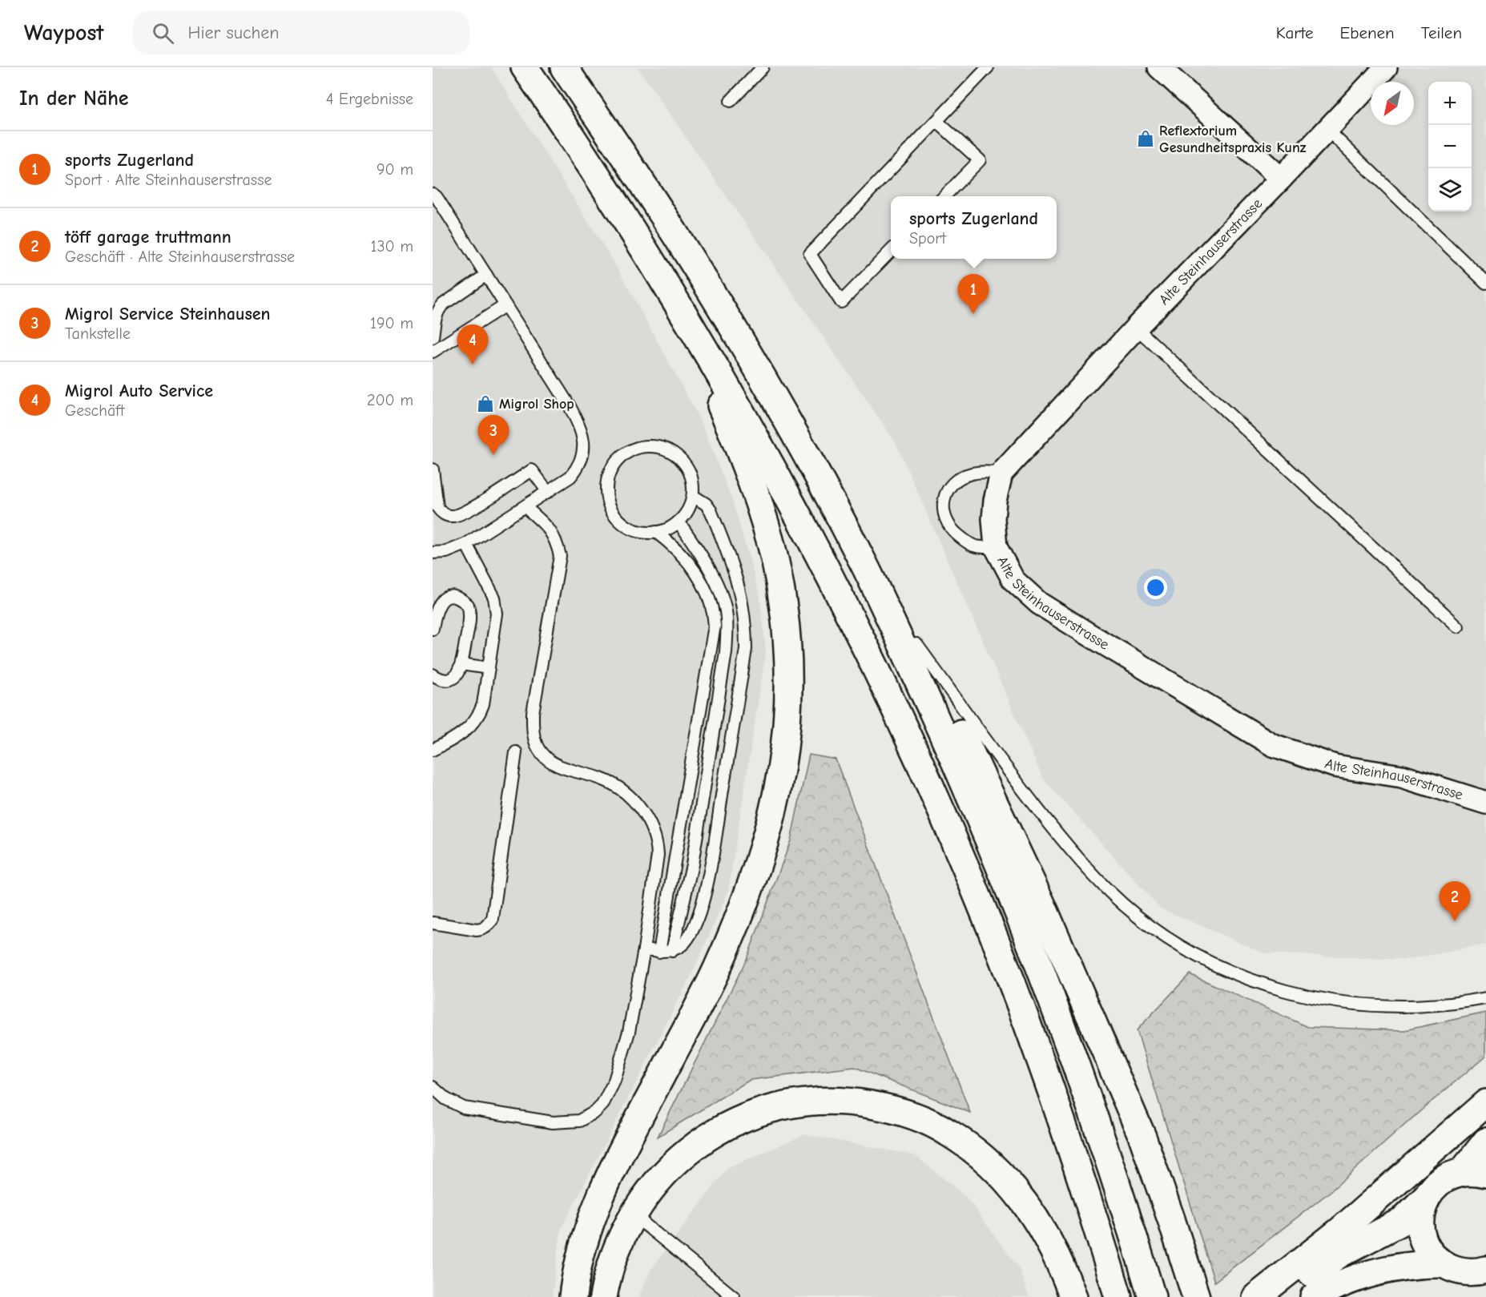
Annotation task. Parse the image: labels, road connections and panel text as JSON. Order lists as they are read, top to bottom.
{
  "streets": {
    "street": ["Alte Steinhauserstrasse"]
  },
  "places": {
    "shop": ["Reflextorium Gesundheitspraxis Kunz", "Migrol Shop"]
  },
  "north": "bottom left",
  "page": {
    "header": "Waypost",
    "search": "Hier suchen",
    "nav": ["Karte", "Ebenen", "Teilen"],
    "heading": ["In der Nähe", "4 Ergebnisse"],
    "map_buttons": ["+", "−"],
    "list": [
      {
        "mark": "1",
        "name": "sports Zugerland",
        "note": "Sport · Alte Steinhauserstrasse",
        "value": "90 m"
      },
      {
        "mark": "2",
        "name": "töff garage truttmann",
        "note": "Geschäft · Alte Steinhauserstrasse",
        "value": "130 m"
      },
      {
        "mark": "3",
        "name": "Migrol Service Steinhausen",
        "note": "Tankstelle",
        "value": "190 m"
      },
      {
        "mark": "4",
        "name": "Migrol Auto Service",
        "note": "Geschäft",
        "value": "200 m"
      }
    ],
    "popup": ["sports Zugerland", "Sport"],
    "pins": [
      "1",
      "4",
      "3",
      "2"
    ]
  }
}
